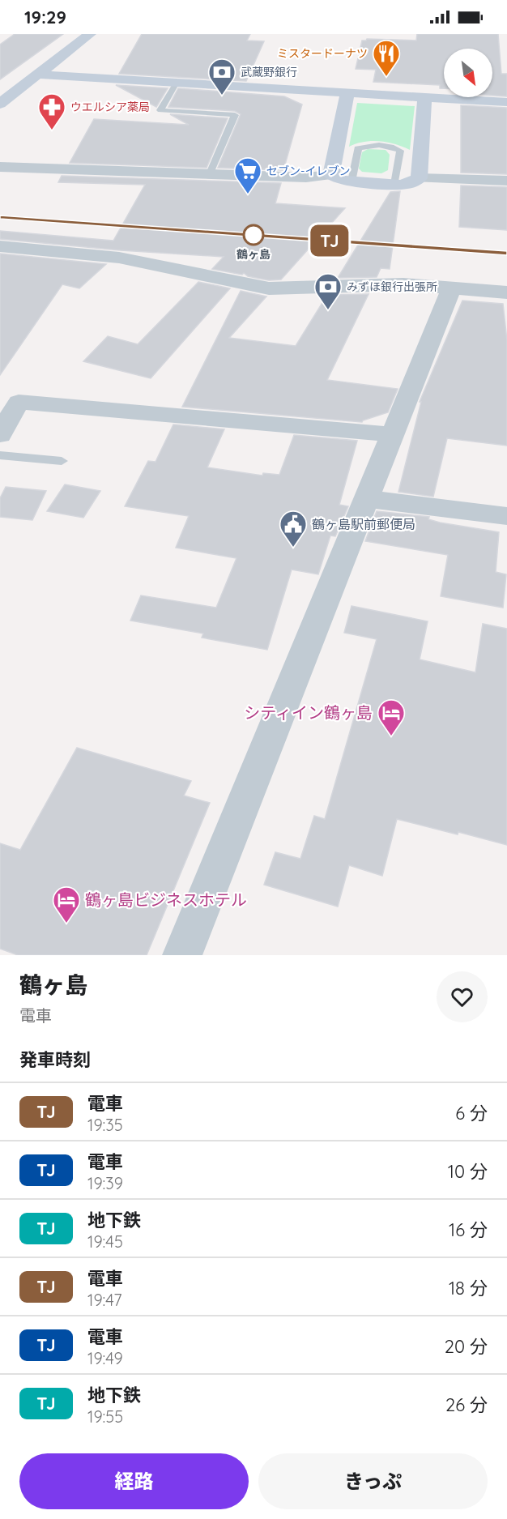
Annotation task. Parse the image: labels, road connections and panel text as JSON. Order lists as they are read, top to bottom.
{
  "places": {
    "restaurant": ["ミスタードーナツ"],
    "bank": ["武蔵野銀行", "みずほ銀行出張所"],
    "pharmacy": ["ウエルシア薬局"],
    "supermarket": ["セブン-イレブン"],
    "other": ["鶴ヶ島"],
    "public building": ["鶴ヶ島駅前郵便局"],
    "hotel": ["シティイン鶴ヶ島", "鶴ヶ島ビジネスホテル"]
  },
  "north": "bottom right",
  "page": {
    "status": "19:29",
    "on_map": "TJ",
    "heading": [
      ["鶴ヶ島", "電車"],
      "発車時刻"
    ],
    "list": [
      {
        "mark": "TJ",
        "name": "電車",
        "note": "19:35",
        "value": "6 分"
      },
      {
        "mark": "TJ",
        "name": "電車",
        "note": "19:39",
        "value": "10 分"
      },
      {
        "mark": "TJ",
        "name": "地下鉄",
        "note": "19:45",
        "value": "16 分"
      },
      {
        "mark": "TJ",
        "name": "電車",
        "note": "19:47",
        "value": "18 分"
      },
      {
        "mark": "TJ",
        "name": "電車",
        "note": "19:49",
        "value": "20 分"
      },
      {
        "mark": "TJ",
        "name": "地下鉄",
        "note": "19:55",
        "value": "26 分"
      }
    ],
    "buttons": ["経路", "きっぷ"]
  }
}
